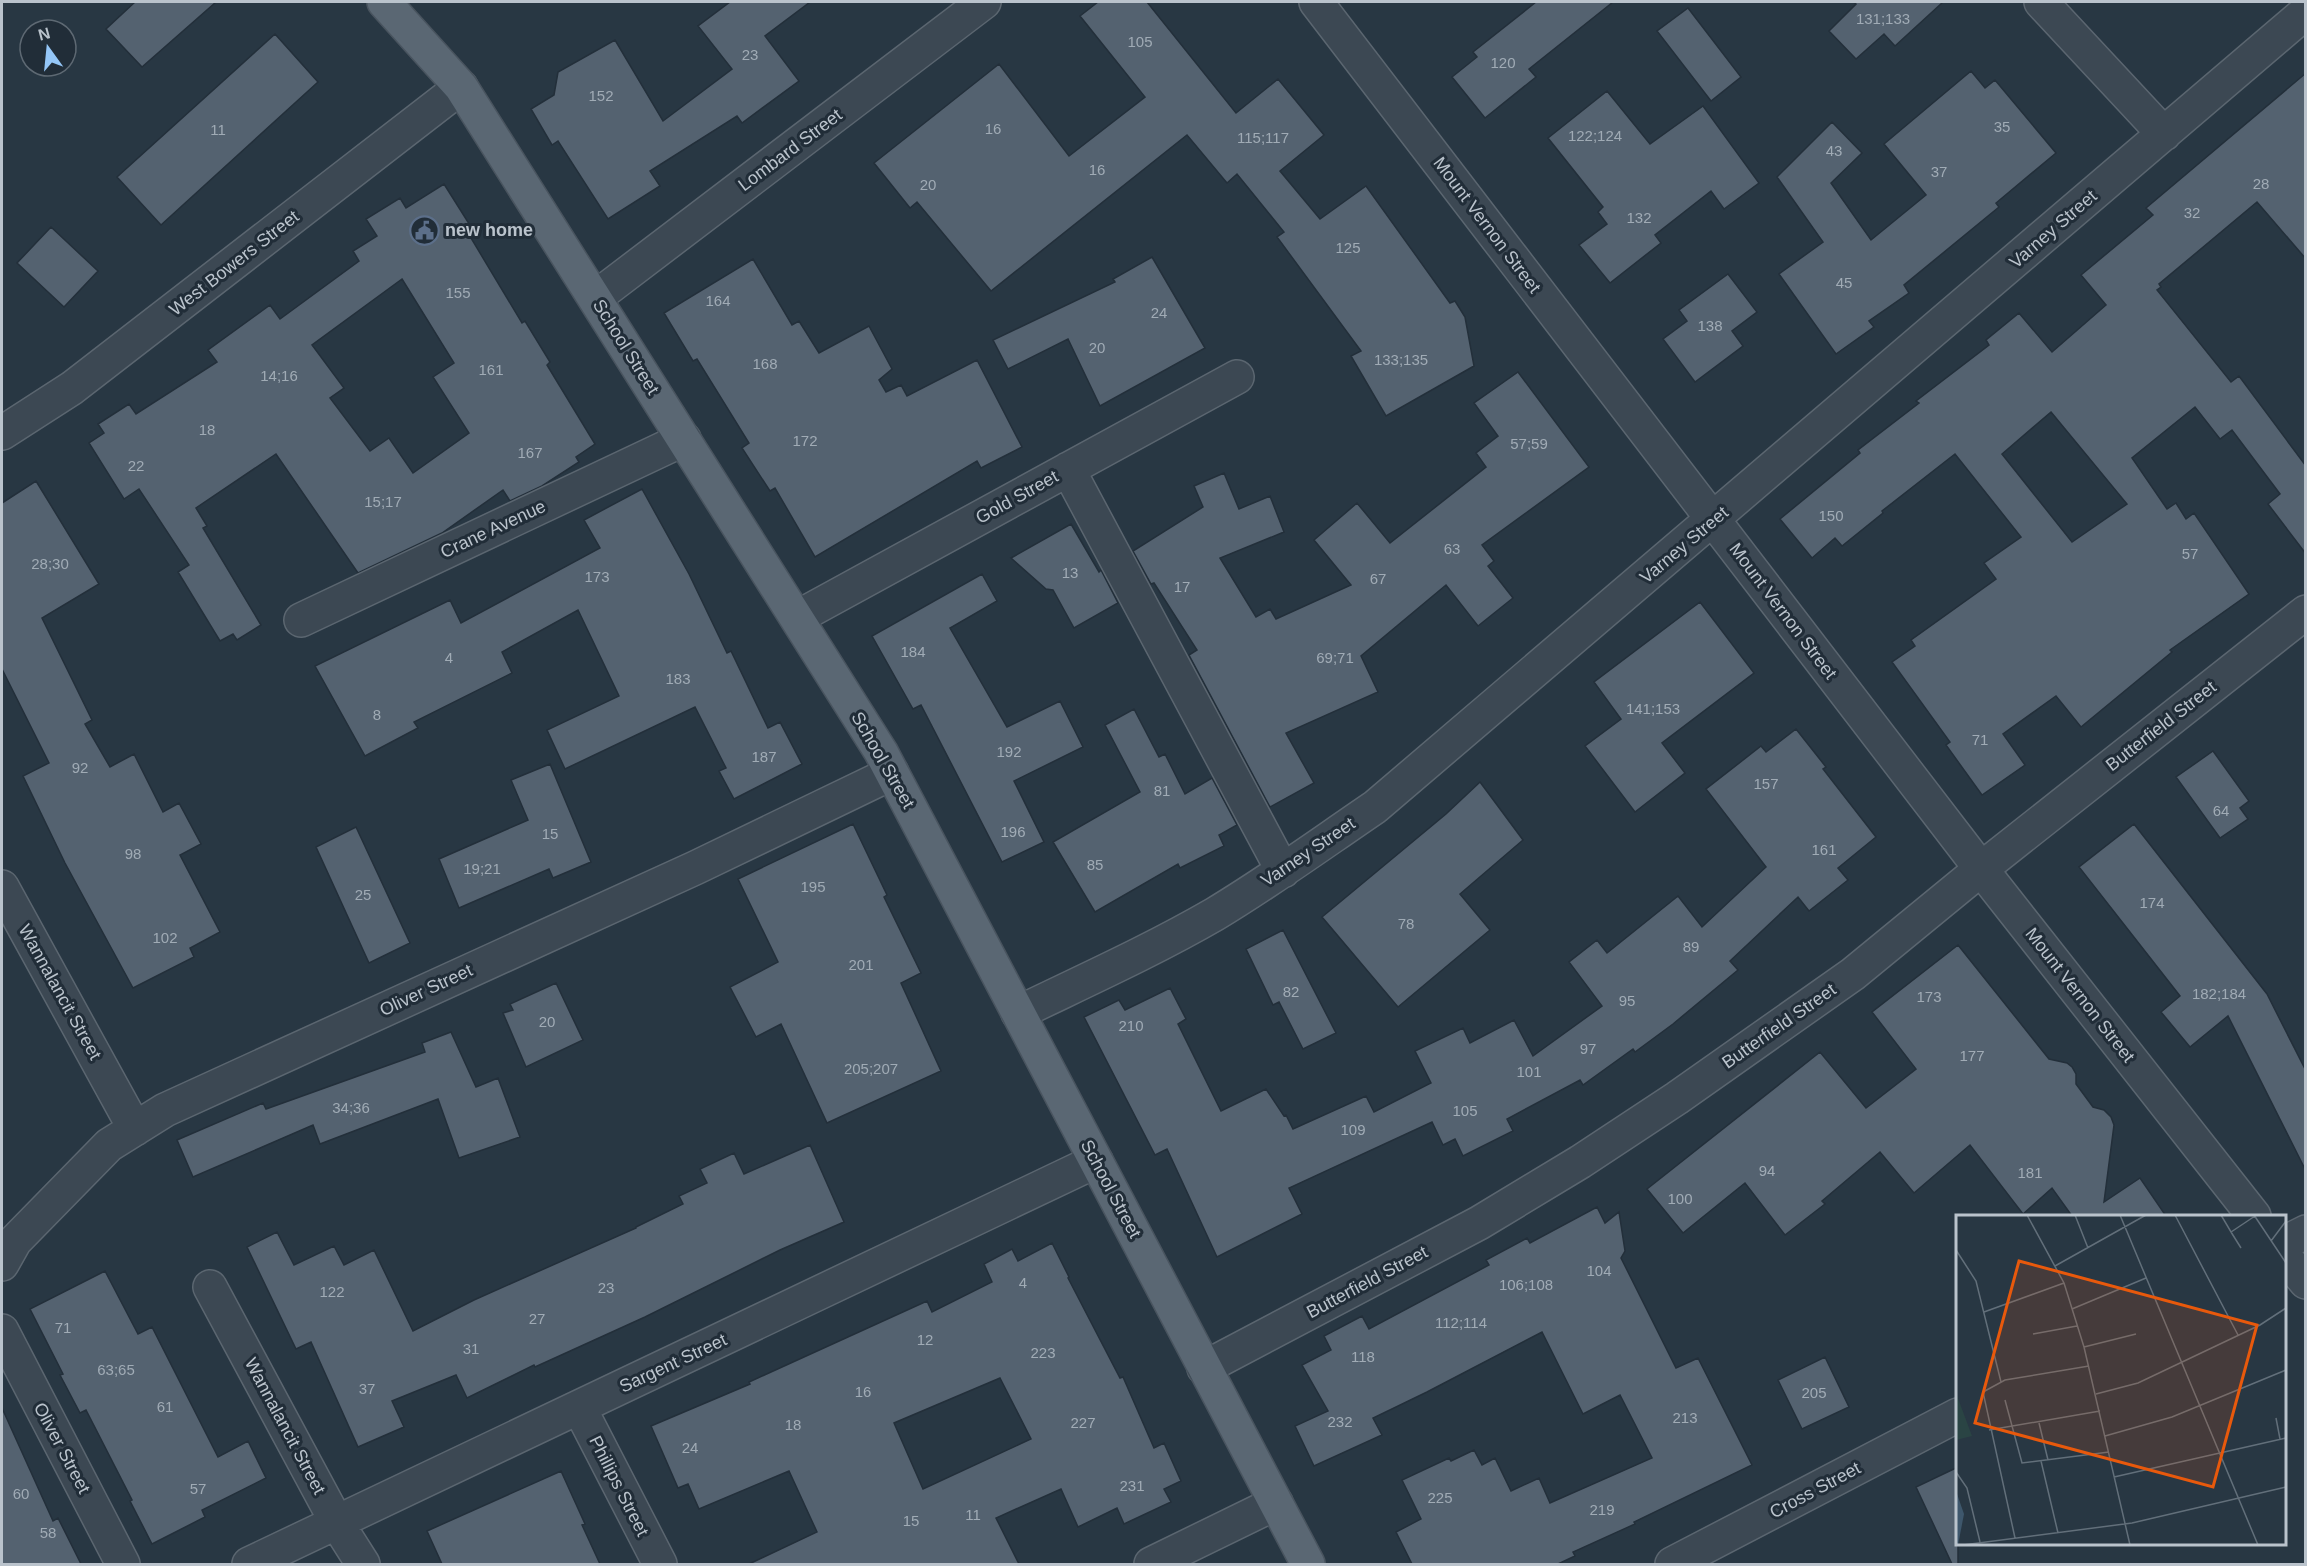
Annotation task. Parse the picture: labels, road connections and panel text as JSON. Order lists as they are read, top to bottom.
{
  "streets": {
    "main road": ["School Street"],
    "street": [
      "Lombard Street",
      "Mount Vernon Street",
      "Varney Street",
      "West Bowers Street",
      "Gold Street",
      "Crane Avenue",
      "Butterfield Street",
      "Oliver Street",
      "Wannalancit Street",
      "Sargent Street",
      "Phillips Street",
      "Cross Street"
    ]
  },
  "crossings": [
    ["Lombard Street", "School Street"],
    ["Mount Vernon Street", "Varney Street"],
    ["Mount Vernon Street", "Butterfield Street"],
    ["Varney Street", "School Street"],
    ["West Bowers Street", "School Street"],
    ["School Street", "Gold Street"],
    ["School Street", "Crane Avenue"],
    ["School Street", "Butterfield Street"],
    ["School Street", "Oliver Street"],
    ["School Street", "Sargent Street"],
    ["Oliver Street", "Wannalancit Street"],
    ["Wannalancit Street", "Sargent Street"],
    ["Sargent Street", "Phillips Street"]
  ],
  "places": {
    "public building": ["new home"]
  },
  "house_numbers": [
    "131;133",
    "105",
    "23",
    "120",
    "152",
    "35",
    "16",
    "11",
    "122;124",
    "115;117",
    "43",
    "16",
    "37",
    "28",
    "20",
    "32",
    "132",
    "125",
    "45",
    "155",
    "164",
    "24",
    "138",
    "20",
    "133;135",
    "168",
    "161",
    "14;16",
    "18",
    "172",
    "57;59",
    "167",
    "22",
    "15;17",
    "150",
    "63",
    "57",
    "28;30",
    "13",
    "173",
    "67",
    "17",
    "184",
    "4",
    "69;71",
    "183",
    "141;153",
    "8",
    "71",
    "192",
    "187",
    "92",
    "157",
    "81",
    "64",
    "196",
    "15",
    "161",
    "98",
    "85",
    "19;21",
    "195",
    "25",
    "174",
    "78",
    "102",
    "89",
    "201",
    "82",
    "182;184",
    "173",
    "95",
    "20",
    "210",
    "97",
    "177",
    "205;207",
    "101",
    "34;36",
    "105",
    "109",
    "94",
    "181",
    "100",
    "104",
    "4",
    "106;108",
    "23",
    "122",
    "27",
    "112;114",
    "71",
    "12",
    "31",
    "223",
    "118",
    "63;65",
    "37",
    "16",
    "205",
    "61",
    "213",
    "232",
    "227",
    "18",
    "24",
    "231",
    "57",
    "60",
    "225",
    "219",
    "11",
    "15",
    "58"
  ],
  "north": "top"
}
